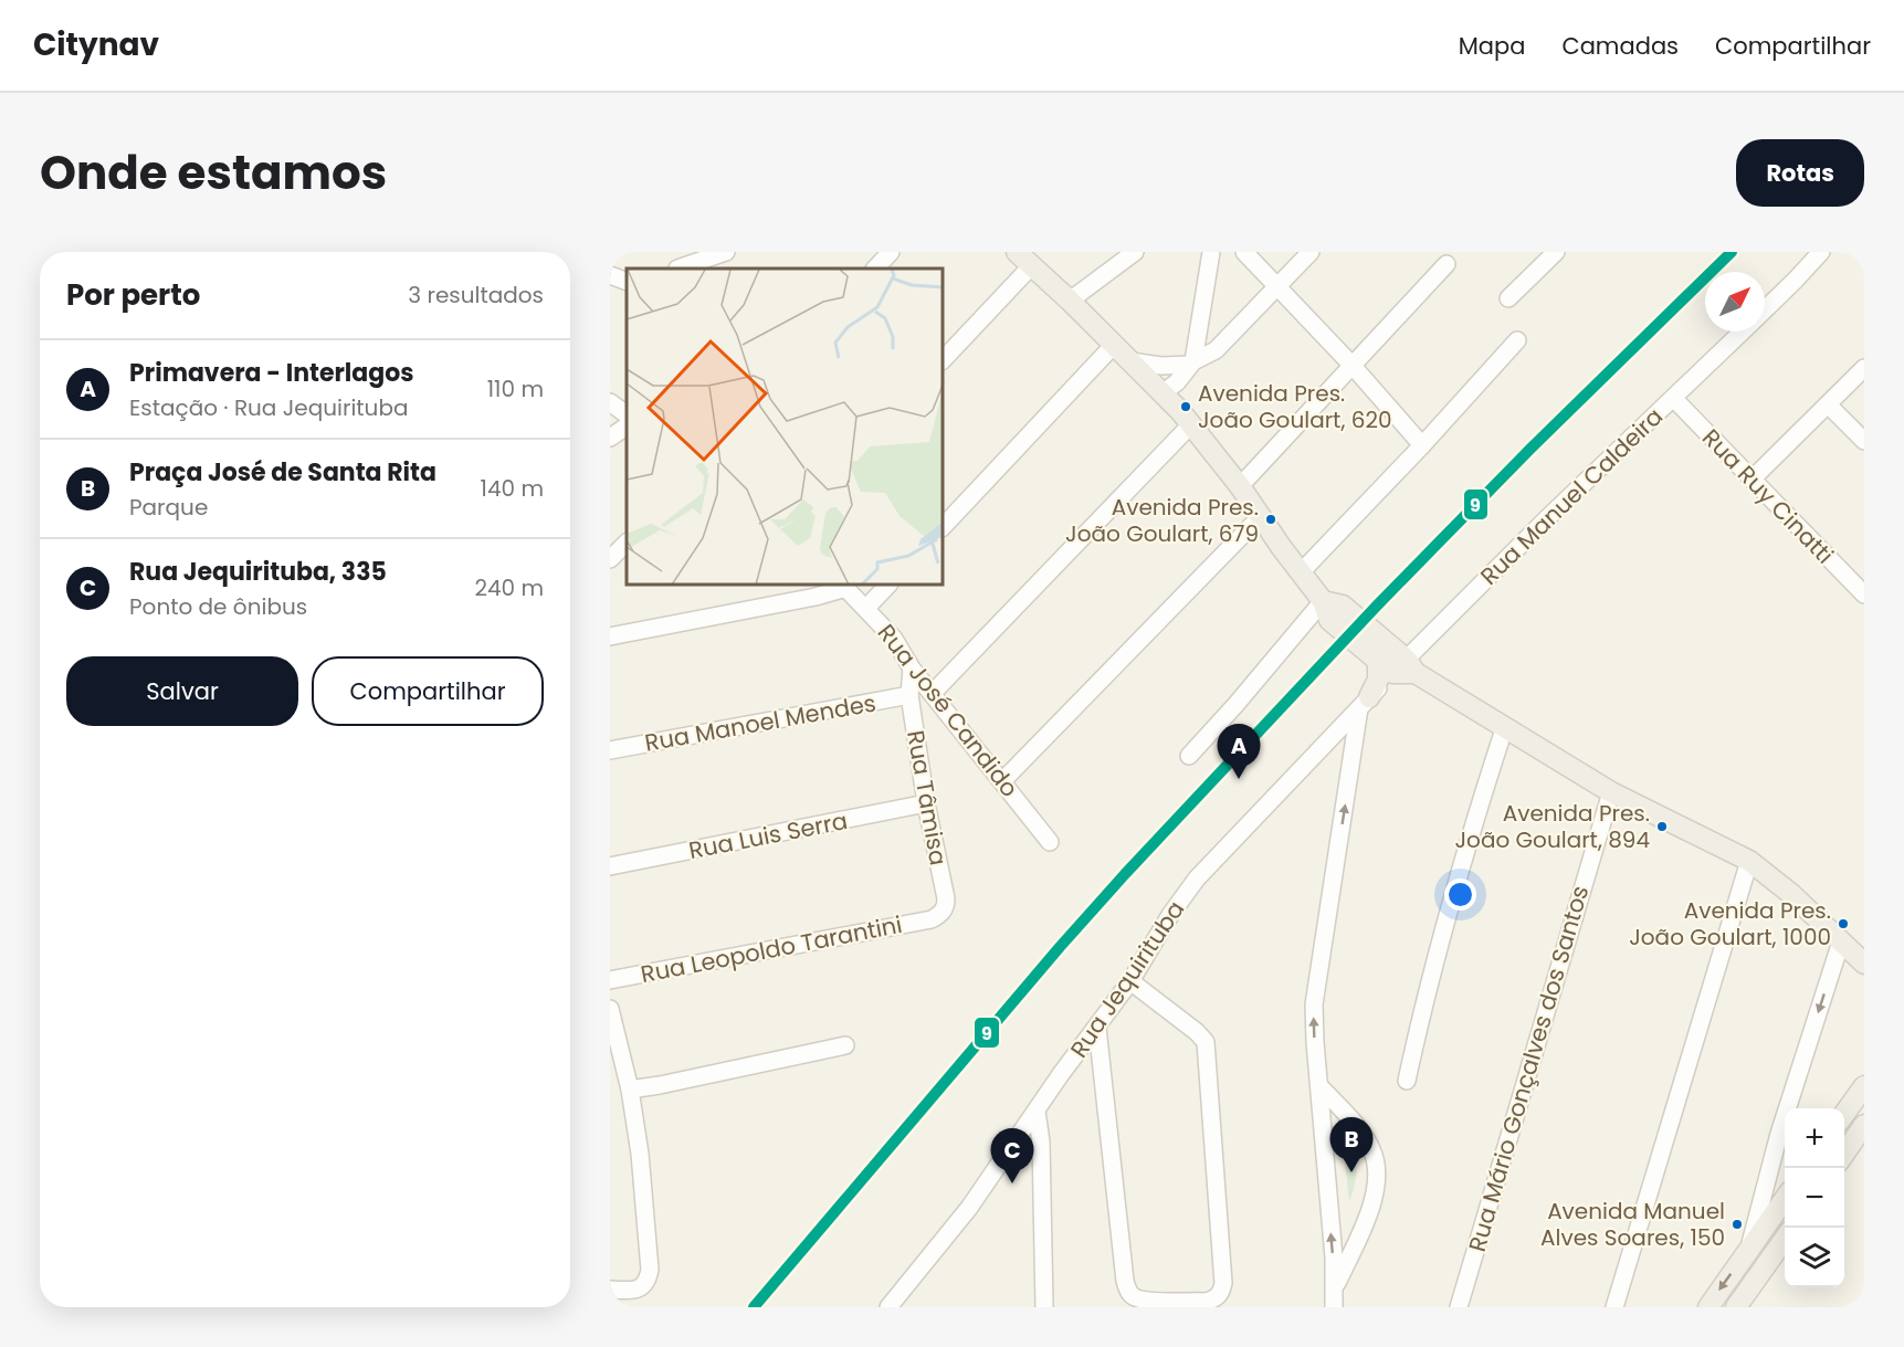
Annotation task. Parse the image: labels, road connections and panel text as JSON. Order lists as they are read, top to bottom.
{
  "streets": {
    "street": [
      "Rua Manuel Caldeira",
      "Rua Ruy Cinatti",
      "Rua José Candido",
      "Rua Manoel Mendes",
      "Rua Tâmisa",
      "Rua Luis Serra",
      "Rua Leopoldo Tarantini",
      "Rua Jequirituba",
      "Rua Mário Gonçalves dos Santos"
    ]
  },
  "crossings": [
    ["Rua Manuel Caldeira", "Rua Ruy Cinatti"],
    ["Rua José Candido", "Rua Tâmisa"],
    ["Rua Manoel Mendes", "Rua Tâmisa"],
    ["Rua Tâmisa", "Rua Luis Serra"],
    ["Rua Tâmisa", "Rua Leopoldo Tarantini"]
  ],
  "places": [
    "Avenida Pres. João Goulart, 620",
    "Avenida Pres. João Goulart, 679",
    "Avenida Pres. João Goulart, 894",
    "Avenida Pres. João Goulart, 1000",
    "Avenida Manuel Alves Soares, 150"
  ],
  "lines": ["transit line 9"],
  "north": "top right",
  "page": {
    "header": "Citynav",
    "nav": ["Mapa", "Camadas", "Compartilhar"],
    "title": "Onde estamos",
    "buttons": [
      "Rotas",
      ["Salvar", "Compartilhar"]
    ],
    "heading": ["Por perto", "3 resultados"],
    "list": [
      {
        "mark": "A",
        "name": "Primavera - Interlagos",
        "note": "Estação · Rua Jequirituba",
        "value": "110 m"
      },
      {
        "mark": "B",
        "name": "Praça José de Santa Rita",
        "note": "Parque",
        "value": "140 m"
      },
      {
        "mark": "C",
        "name": "Rua Jequirituba, 335",
        "note": "Ponto de ônibus",
        "value": "240 m"
      }
    ],
    "pins": ["A", "B", "C"],
    "map_buttons": ["+", "−"]
  }
}
